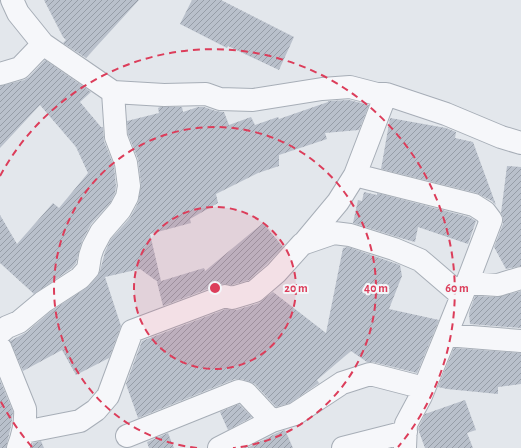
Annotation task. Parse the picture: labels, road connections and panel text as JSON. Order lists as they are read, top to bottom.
{
  "rings": ["20 m", "40 m", "60 m"]
}
